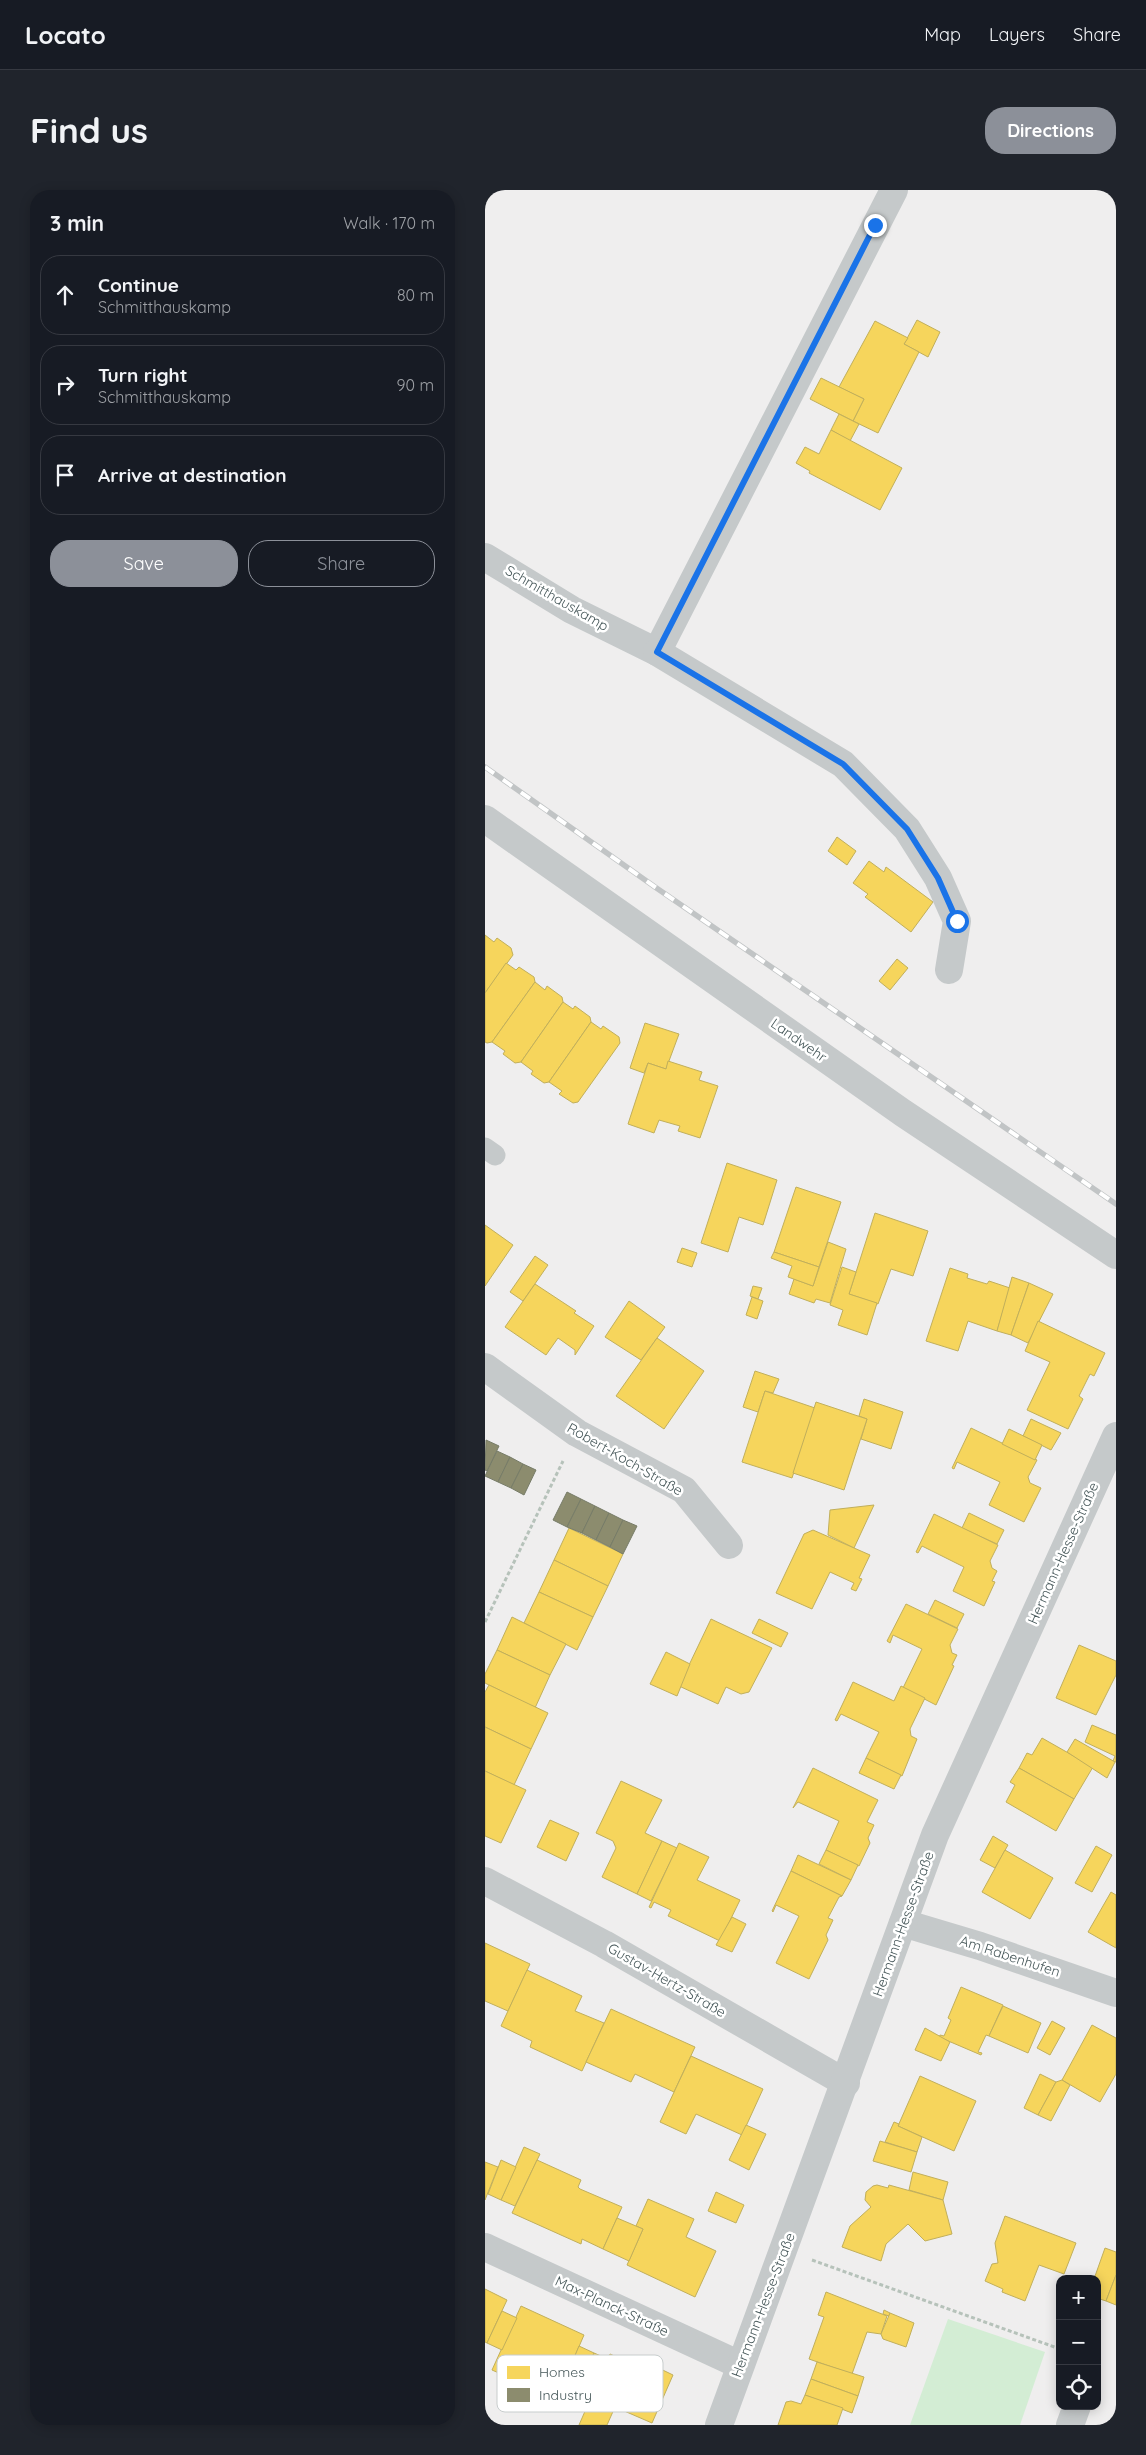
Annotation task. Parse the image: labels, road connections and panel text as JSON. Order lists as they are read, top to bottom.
{
  "streets": {
    "street": [
      "Schmitthauskamp",
      "Landwehr",
      "Robert-Koch-Straße",
      "Hermann-Hesse-Straße",
      "Am Rabenhufen",
      "Gustav-Hertz-Straße",
      "Max-Planck-Straße"
    ]
  },
  "crossings": [
    ["Hermann-Hesse-Straße", "Am Rabenhufen"],
    ["Hermann-Hesse-Straße", "Gustav-Hertz-Straße"],
    ["Hermann-Hesse-Straße", "Max-Planck-Straße"]
  ],
  "legend": ["Homes", "Industry"],
  "page": {
    "header": "Locato",
    "nav": ["Map", "Layers", "Share"],
    "buttons": [
      "Directions",
      ["Save", "Share"]
    ],
    "title": "Find us",
    "heading": ["3 min", "Walk · 170 m"],
    "list": [
      ["Continue", "Schmitthauskamp", "80 m"],
      ["Turn right", "Schmitthauskamp", "90 m"],
      "Arrive at destination"
    ],
    "map_buttons": ["+", "−"]
  }
}
